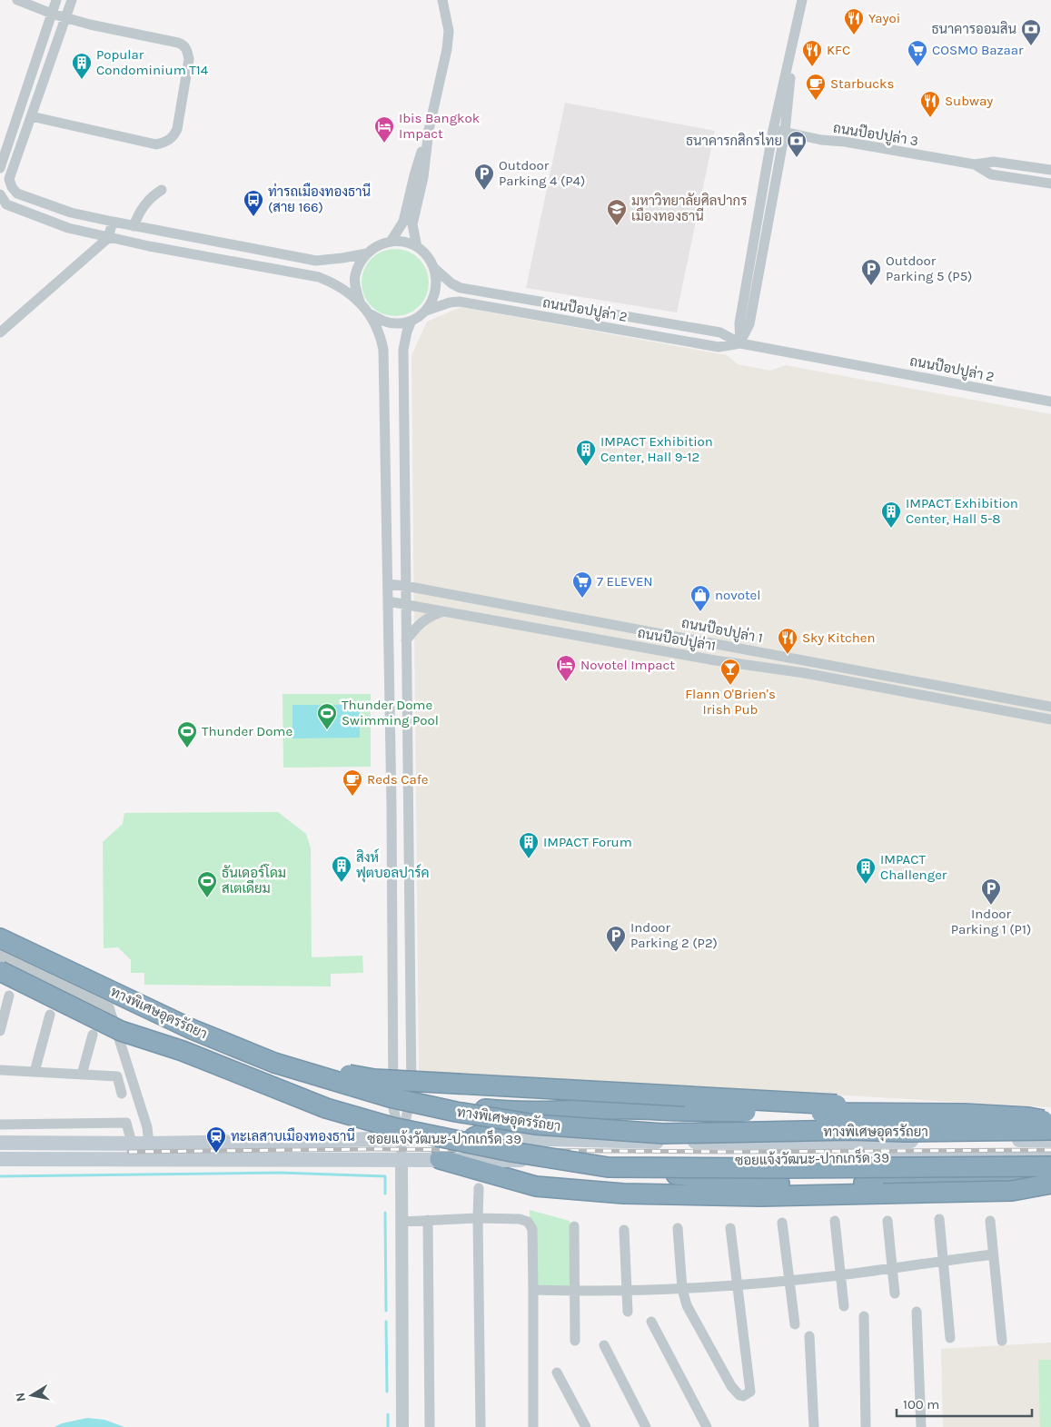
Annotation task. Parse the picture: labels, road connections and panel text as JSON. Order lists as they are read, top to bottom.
{
  "streets": {
    "highway": ["ทางพิเศษอุดรรัถยา"],
    "main road": ["ซอยแจ้งวัฒนะ-ปากเกร็ด 39"],
    "street": [
      "ถนนป๊อปปูล่า 3",
      "ถนนป๊อปปูล่า 2",
      "ถนนป๊อปปูล่า 1",
      "ถนนป๊อปปูล่า1"
    ]
  },
  "places": {
    "restaurant": [
      "Yayoi",
      "KFC",
      "Subway",
      "Sky Kitchen"
    ],
    "bank": ["ธนาคารออมสิน", "ธนาคารกสิกรไทย"],
    "supermarket": ["COSMO Bazaar", "7 ELEVEN"],
    "building": [
      "Popular Condominium T14",
      "IMPACT Exhibition Center, Hall 9-12",
      "IMPACT Exhibition Center, Hall 5-8",
      "IMPACT Forum",
      "สิงห์ ฟุตบอลปาร์ค",
      "IMPACT Challenger"
    ],
    "cafe": ["Starbucks", "Reds Cafe"],
    "hotel": ["Ibis Bangkok Impact", "Novotel Impact"],
    "parking": [
      "Outdoor Parking 4 (P4)",
      "Outdoor Parking 5 (P5)",
      "Indoor Parking 1 (P1)",
      "Indoor Parking 2 (P2)"
    ],
    "bus stop": ["ท่ารถเมืองทองธานี (สาย 166)"],
    "school or university": ["มหาวิทยาลัยศิลปากร เมืองทองธานี"],
    "shop": ["novotel"],
    "bar": ["Flann O'Brien's Irish Pub"],
    "sports": ["Thunder Dome Swimming Pool", "Thunder Dome", "ธันเดอร์โดม สเตเดียม"],
    "station": ["ทะเลสาบเมืองทองธานี"]
  },
  "scale_bar": "100 m",
  "north": "left"
}
